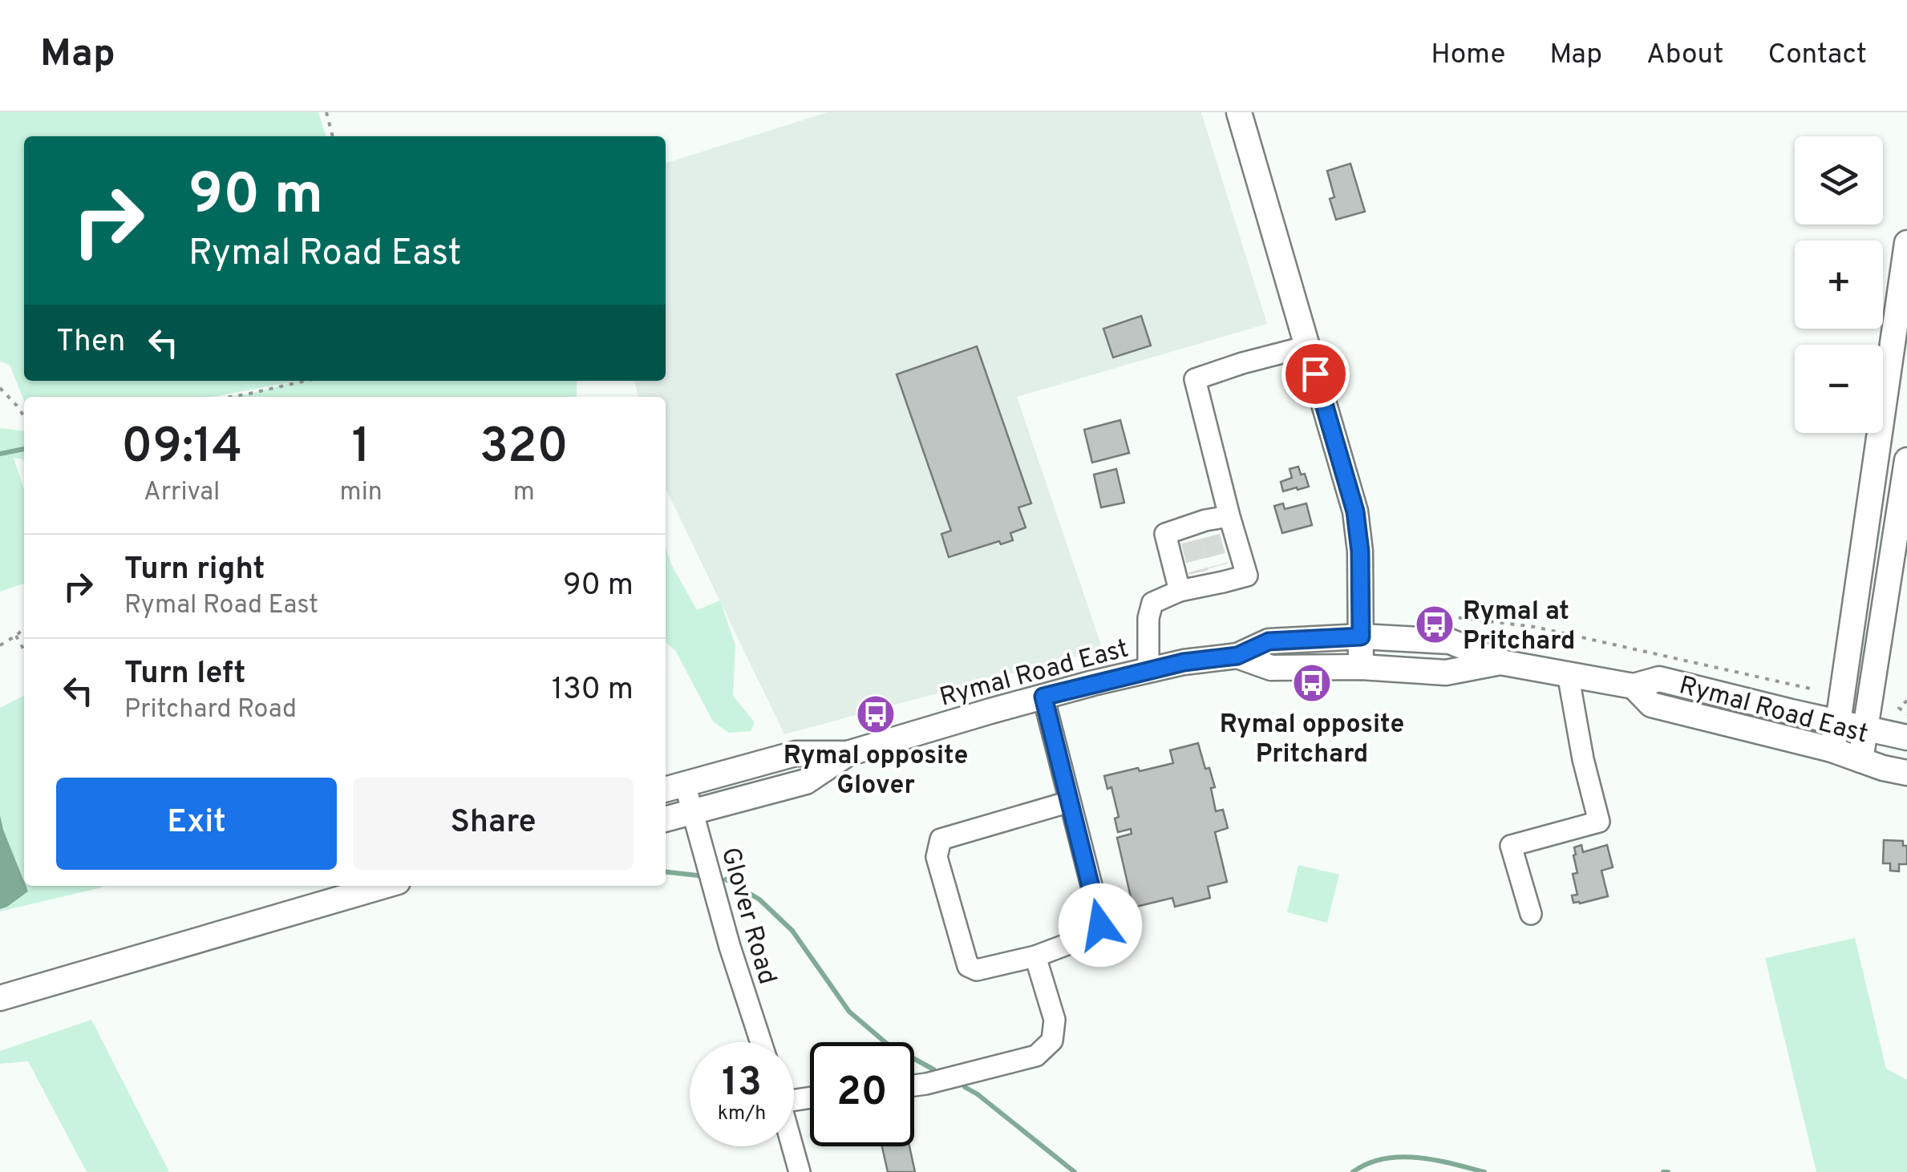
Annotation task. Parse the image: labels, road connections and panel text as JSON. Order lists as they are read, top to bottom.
{
  "streets": {
    "main road": ["Rymal Road East"],
    "street": ["Glover Road"]
  },
  "crossings": [
    ["Rymal Road East", "Glover Road"]
  ],
  "places": {
    "bus stop": ["Rymal at Pritchard", "Rymal opposite Pritchard", "Rymal opposite Glover"]
  },
  "page": {
    "header": "Map",
    "nav": [
      "Home",
      "Map",
      "About",
      "Contact"
    ],
    "map_buttons": ["+", "−"],
    "turn": ["90 m", "Rymal Road East"],
    "then": "Then",
    "eta": [
      "09:14",
      "Arrival",
      "1",
      "min",
      "320",
      "m"
    ],
    "list": [
      {
        "name": "Turn right",
        "note": "Rymal Road East",
        "value": "90 m"
      },
      {
        "name": "Turn left",
        "note": "Pritchard Road",
        "value": "130 m"
      }
    ],
    "buttons": ["Exit", "Share"],
    "speed": "13 km/h",
    "limit": "20"
  }
}
